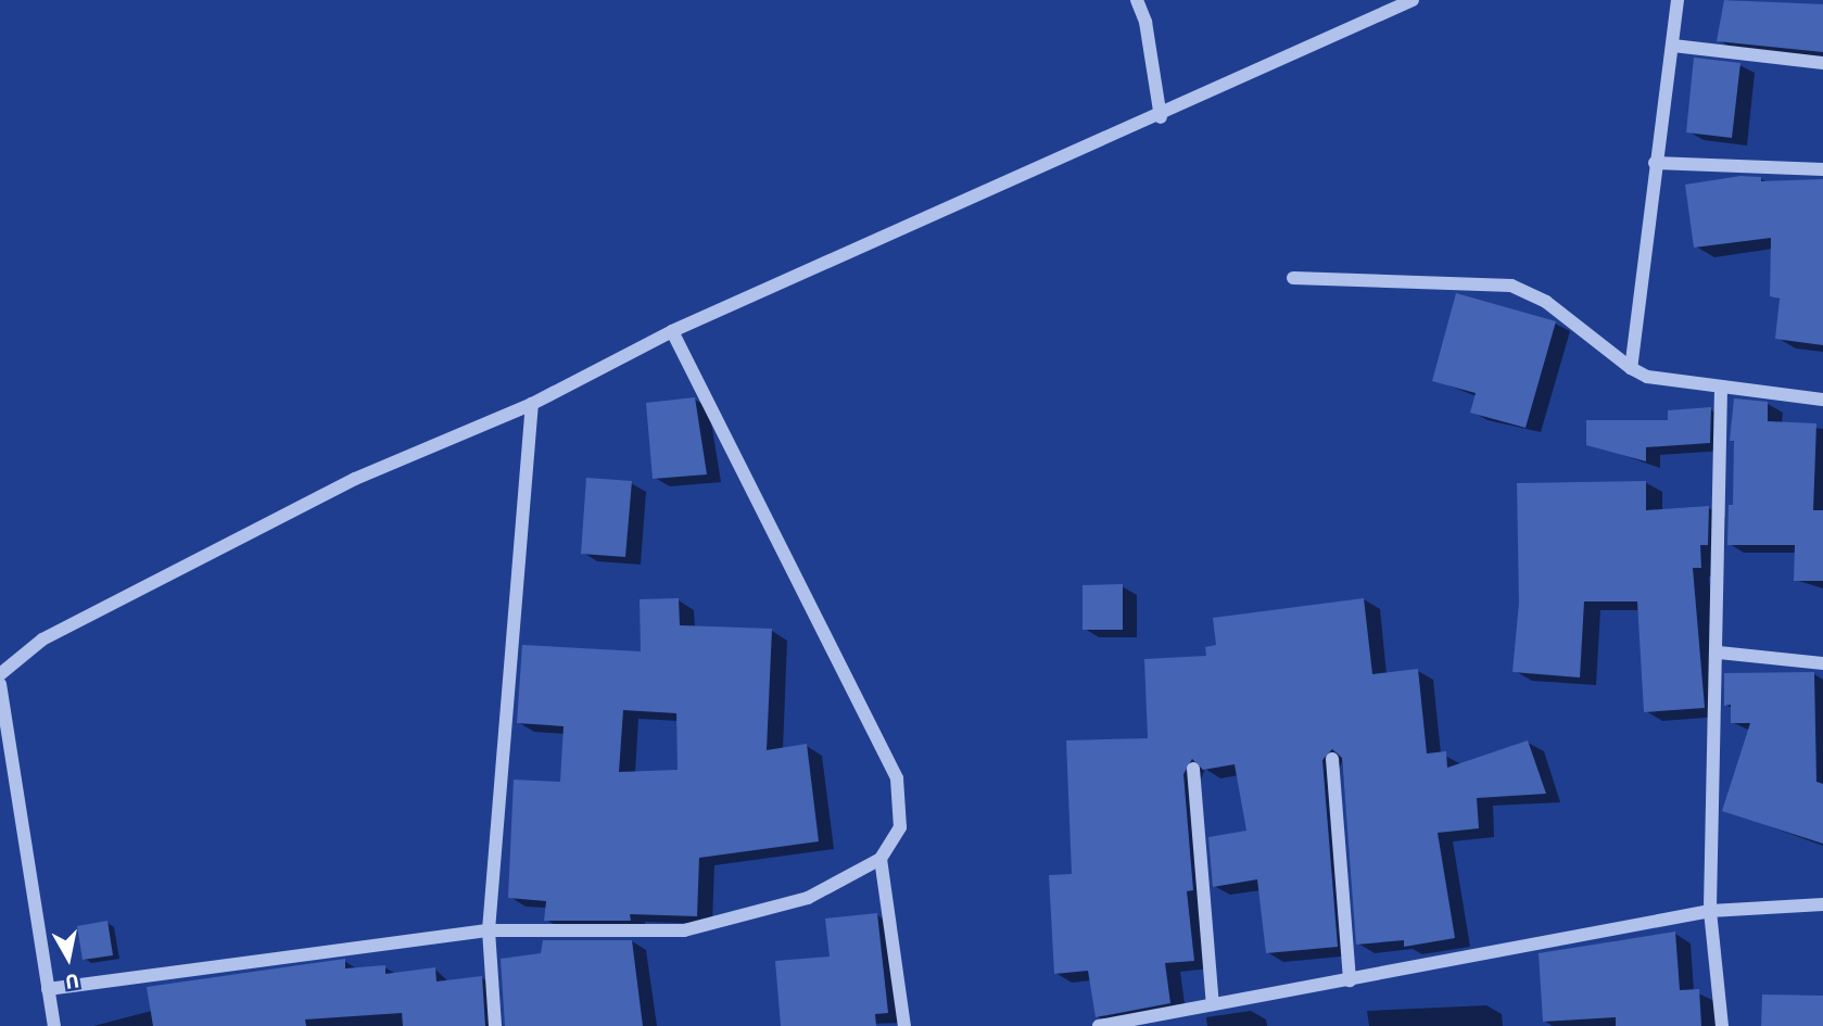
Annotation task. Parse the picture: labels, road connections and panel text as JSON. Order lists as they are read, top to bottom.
{
  "north": "bottom"
}
